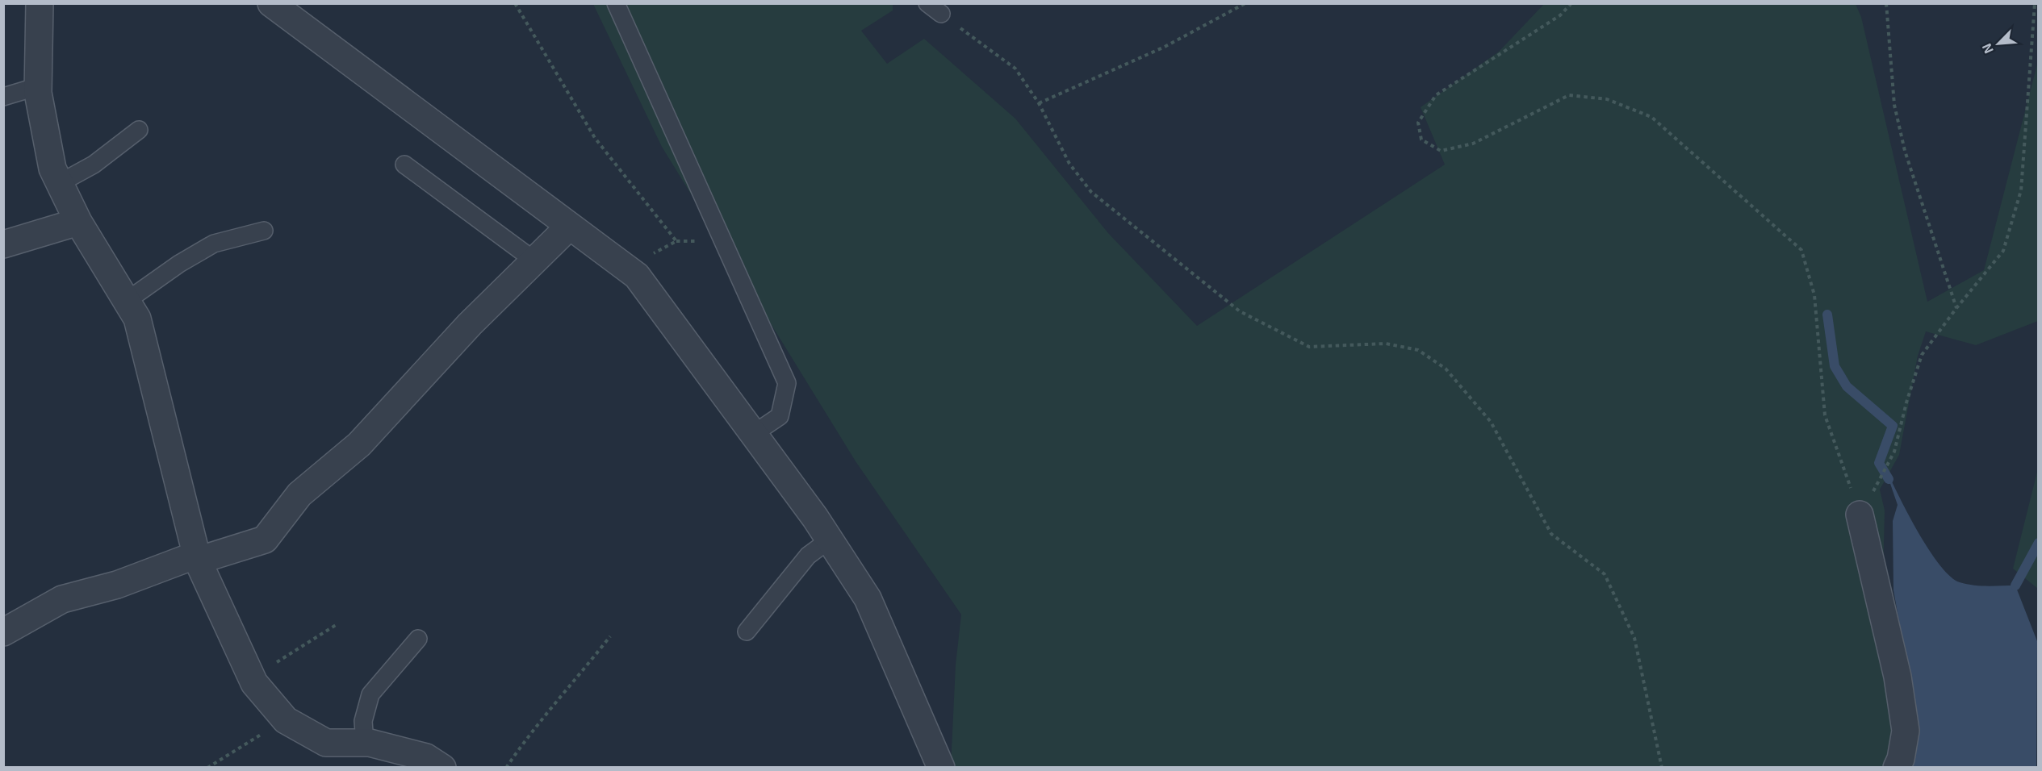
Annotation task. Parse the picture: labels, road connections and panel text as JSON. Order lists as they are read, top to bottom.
{
  "north": "bottom left"
}
